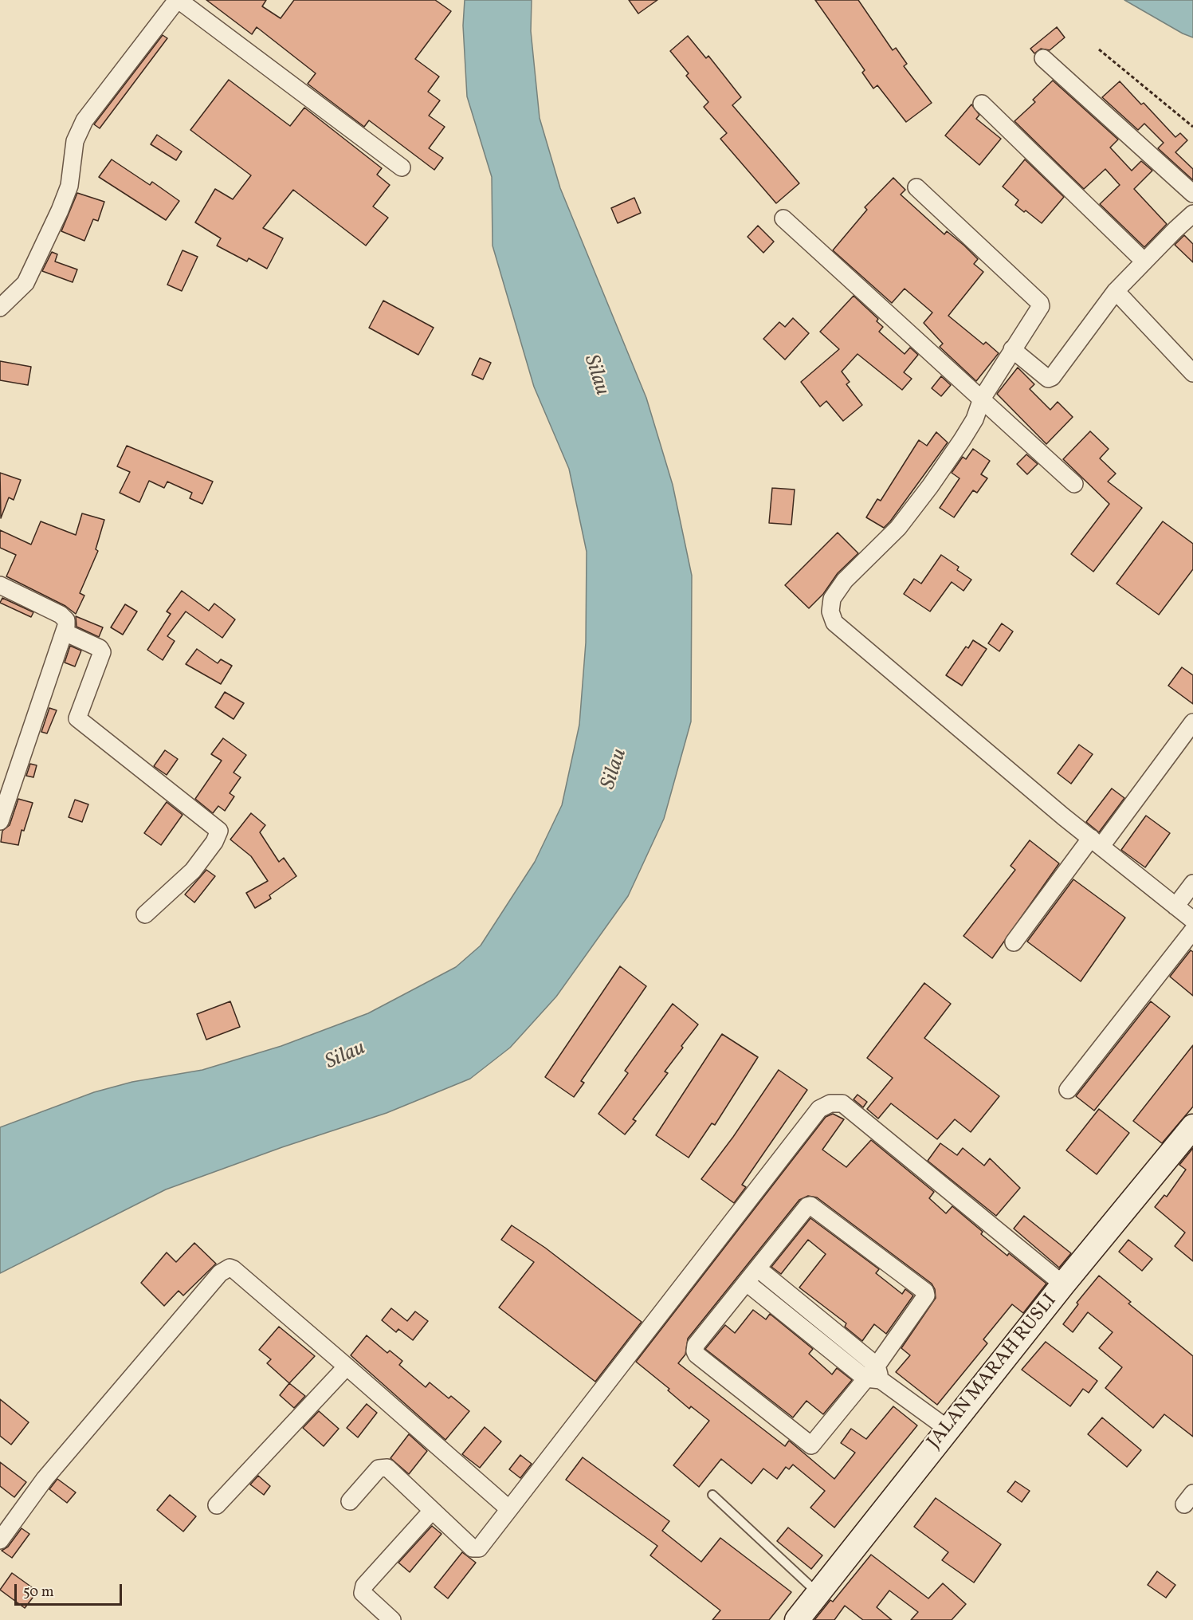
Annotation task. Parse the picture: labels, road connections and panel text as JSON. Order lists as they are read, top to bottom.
{
  "streets": {
    "main road": ["JALAN MARAH RUSLI"]
  },
  "water": ["Silau"],
  "scale_bar": "50 m"
}
